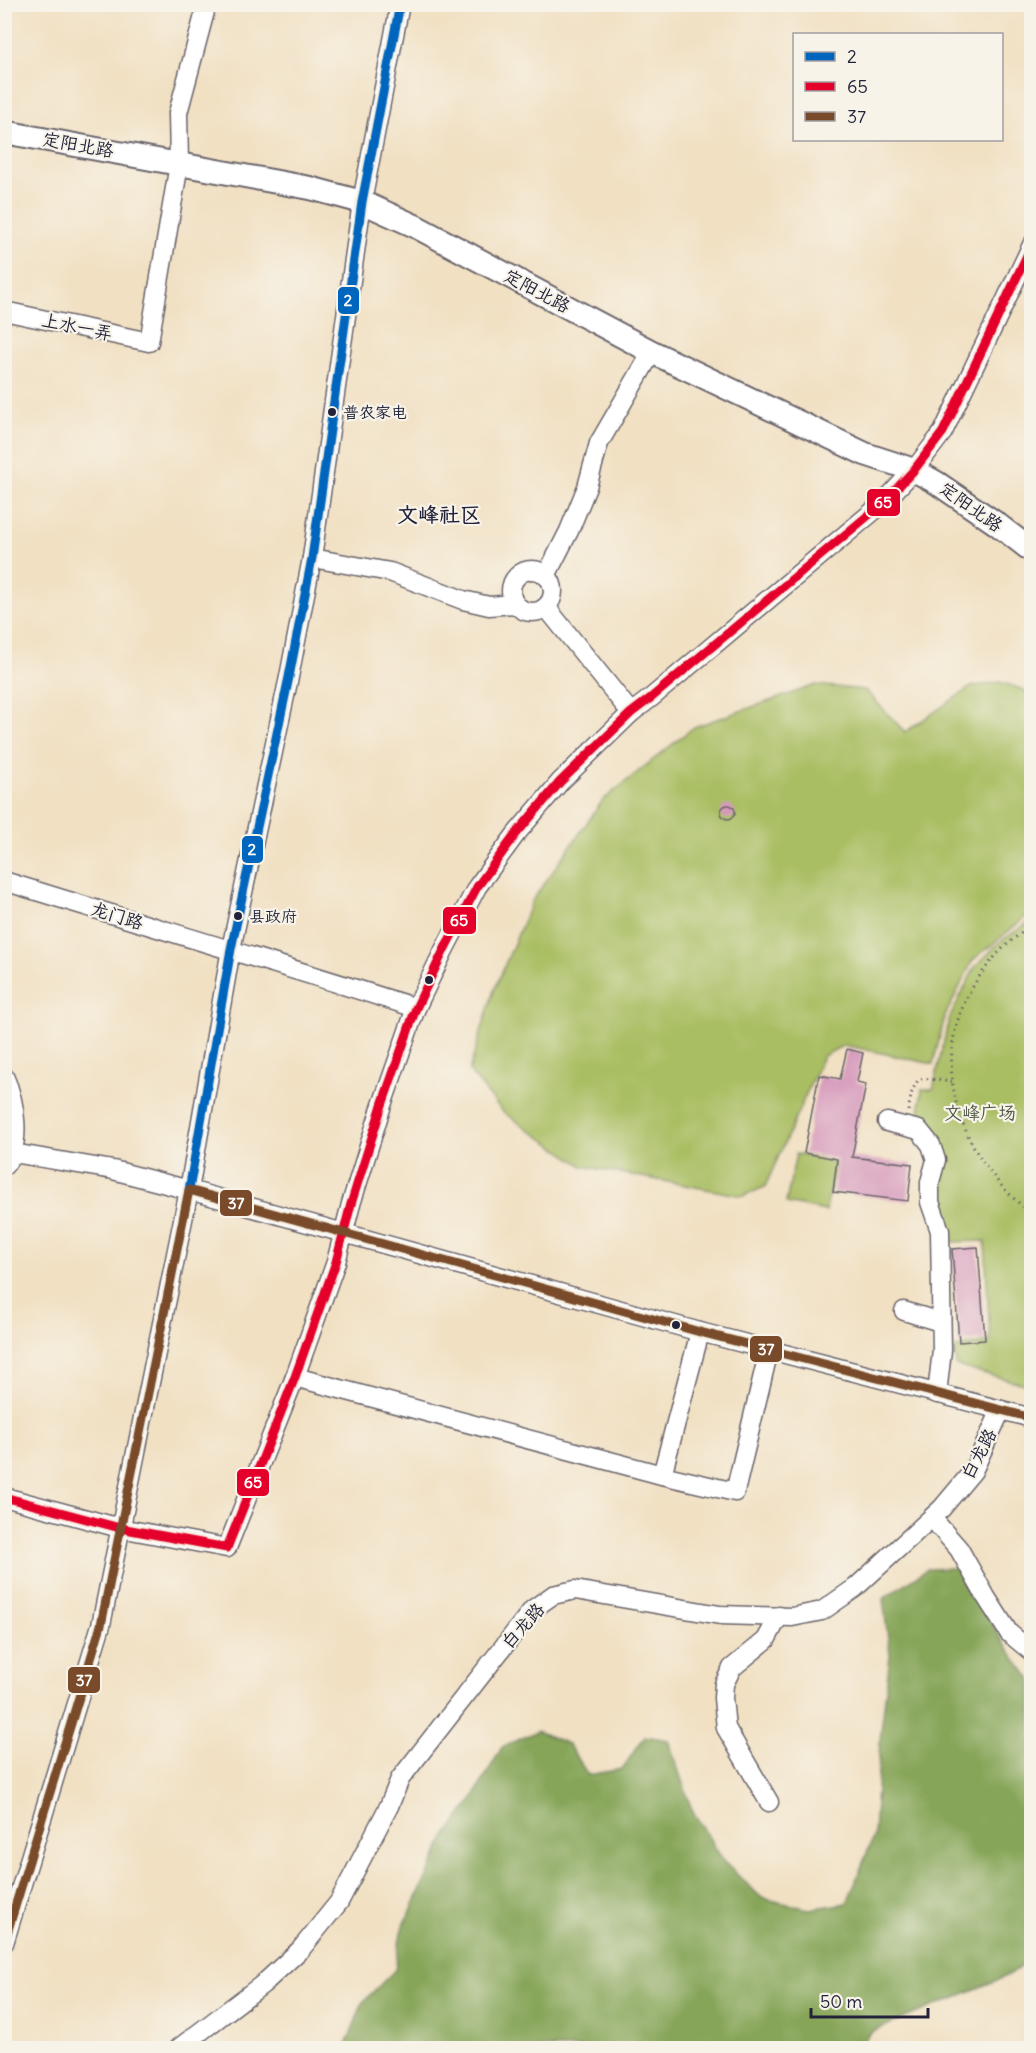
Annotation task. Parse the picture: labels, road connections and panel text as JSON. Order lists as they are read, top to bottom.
{
  "streets": {
    "main road": ["定阳北路"],
    "street": ["上水一弄", "龙门路", "白龙路"]
  },
  "crossings": [
    ["定阳北路", "上水一弄"]
  ],
  "districts": ["文峰社区"],
  "parks": ["文峰广场"],
  "places": ["普农家电", "县政府"],
  "lines": ["transit line 2", "transit line 65", "transit line 37"],
  "legend": ["2", "65", "37"],
  "scale_bar": "50 m"
}
